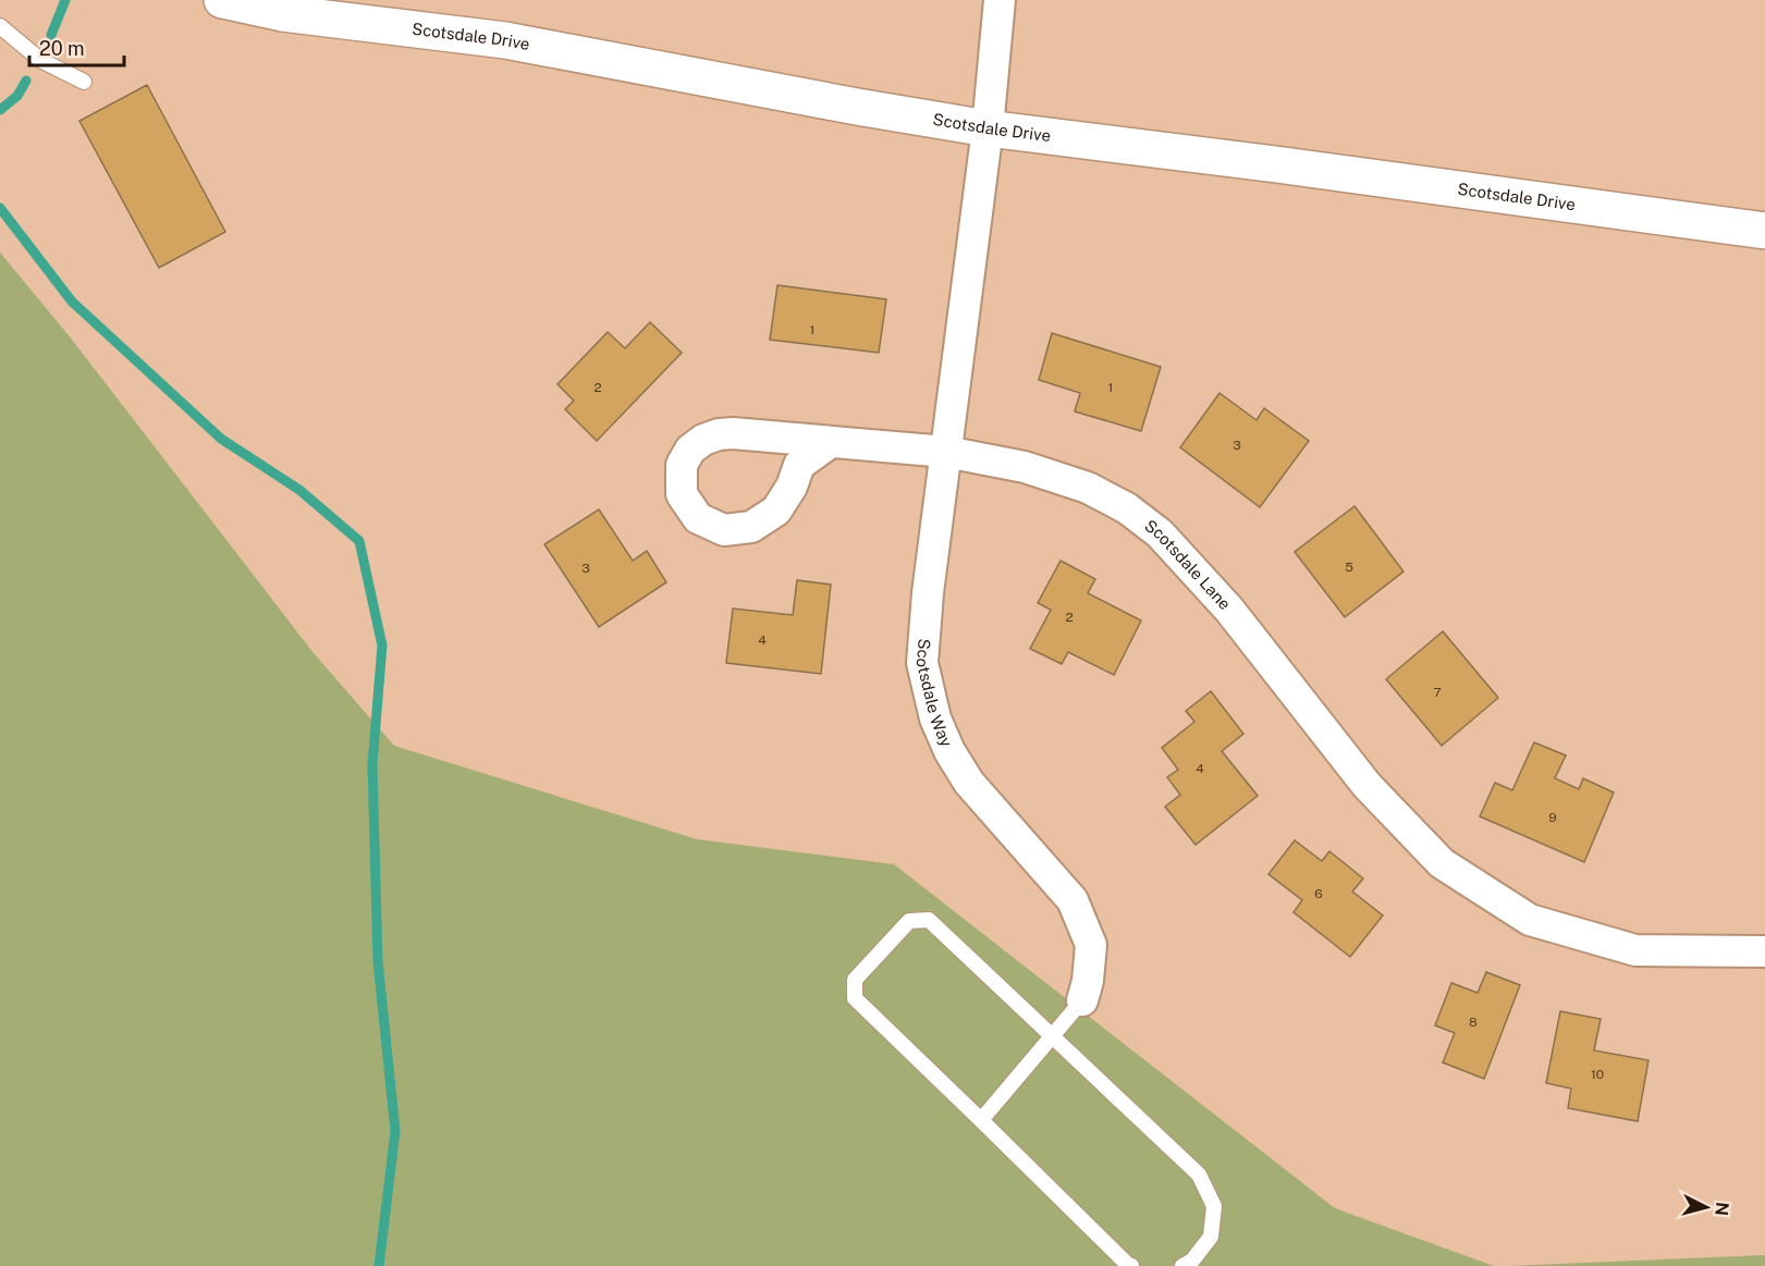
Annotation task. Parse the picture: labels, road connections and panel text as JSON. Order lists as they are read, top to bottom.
{
  "streets": {
    "street": ["Scotsdale Drive", "Scotsdale Lane", "Scotsdale Way"]
  },
  "crossings": [
    ["Scotsdale Lane", "Scotsdale Way"]
  ],
  "house_numbers": [
    "1",
    "2",
    "1",
    "3",
    "5",
    "3",
    "2",
    "4",
    "7",
    "4",
    "9",
    "6",
    "8",
    "10"
  ],
  "scale_bar": "20 m",
  "north": "right"
}
